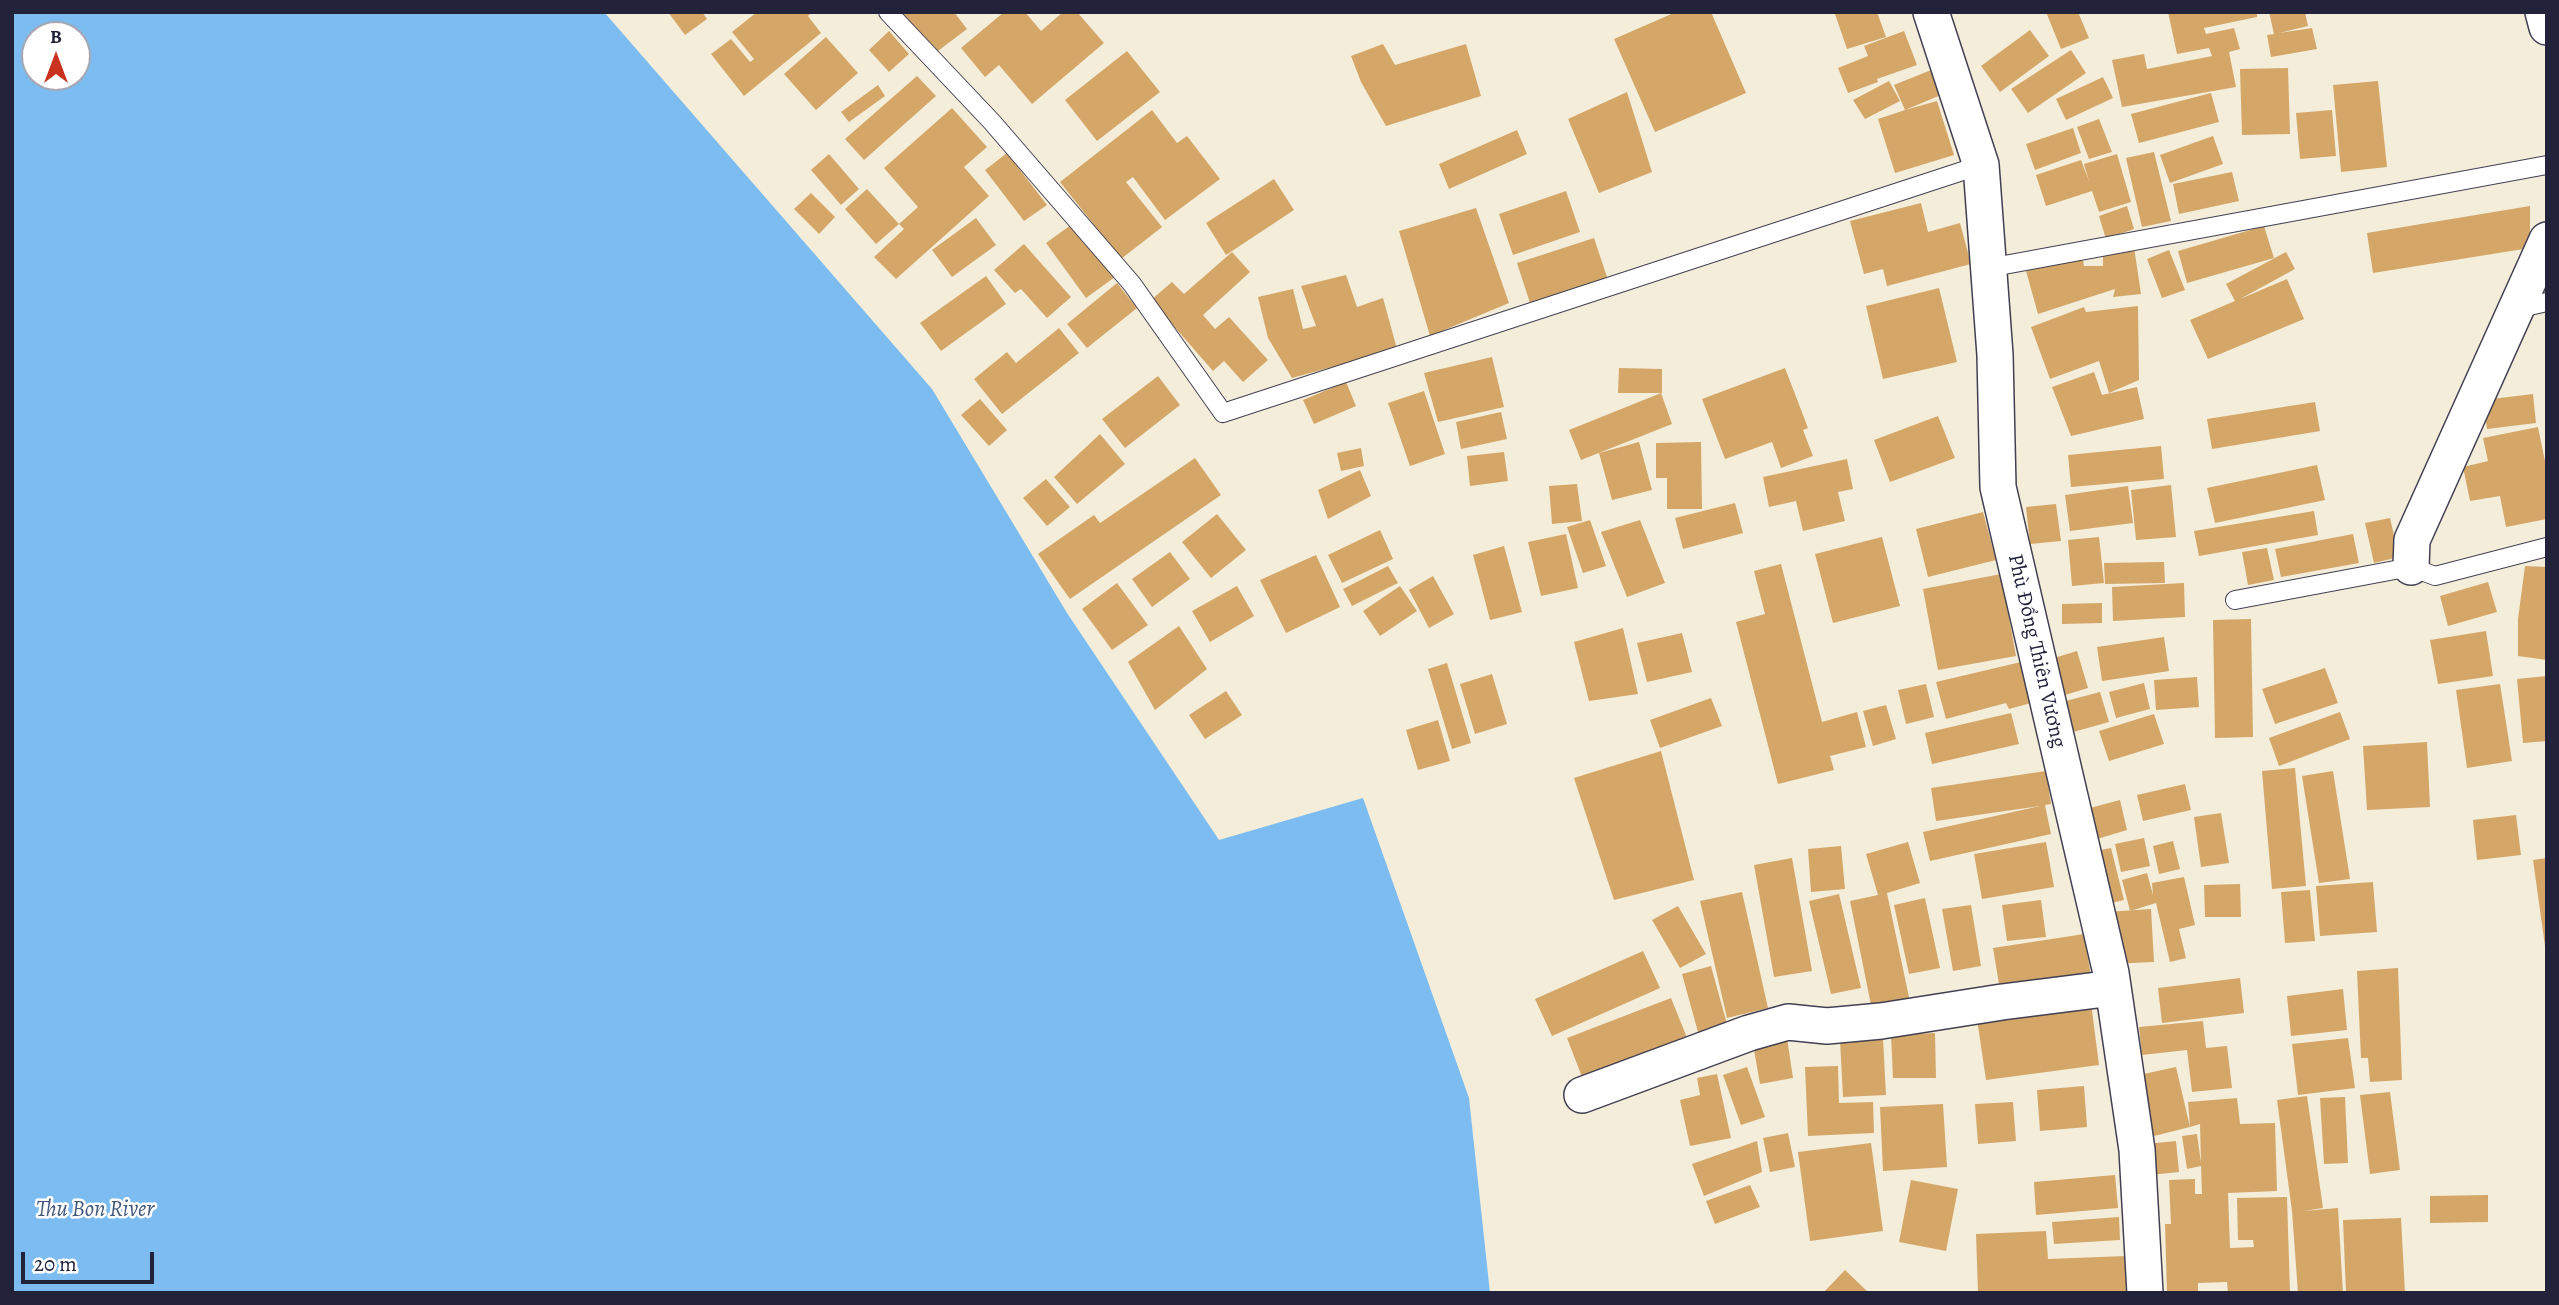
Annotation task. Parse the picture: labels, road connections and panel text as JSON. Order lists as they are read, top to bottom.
{
  "streets": {
    "street": ["Phù Đổng Thiên Vương"]
  },
  "water": ["Thu Bon River"],
  "scale_bar": "20 m",
  "north": "top"
}
